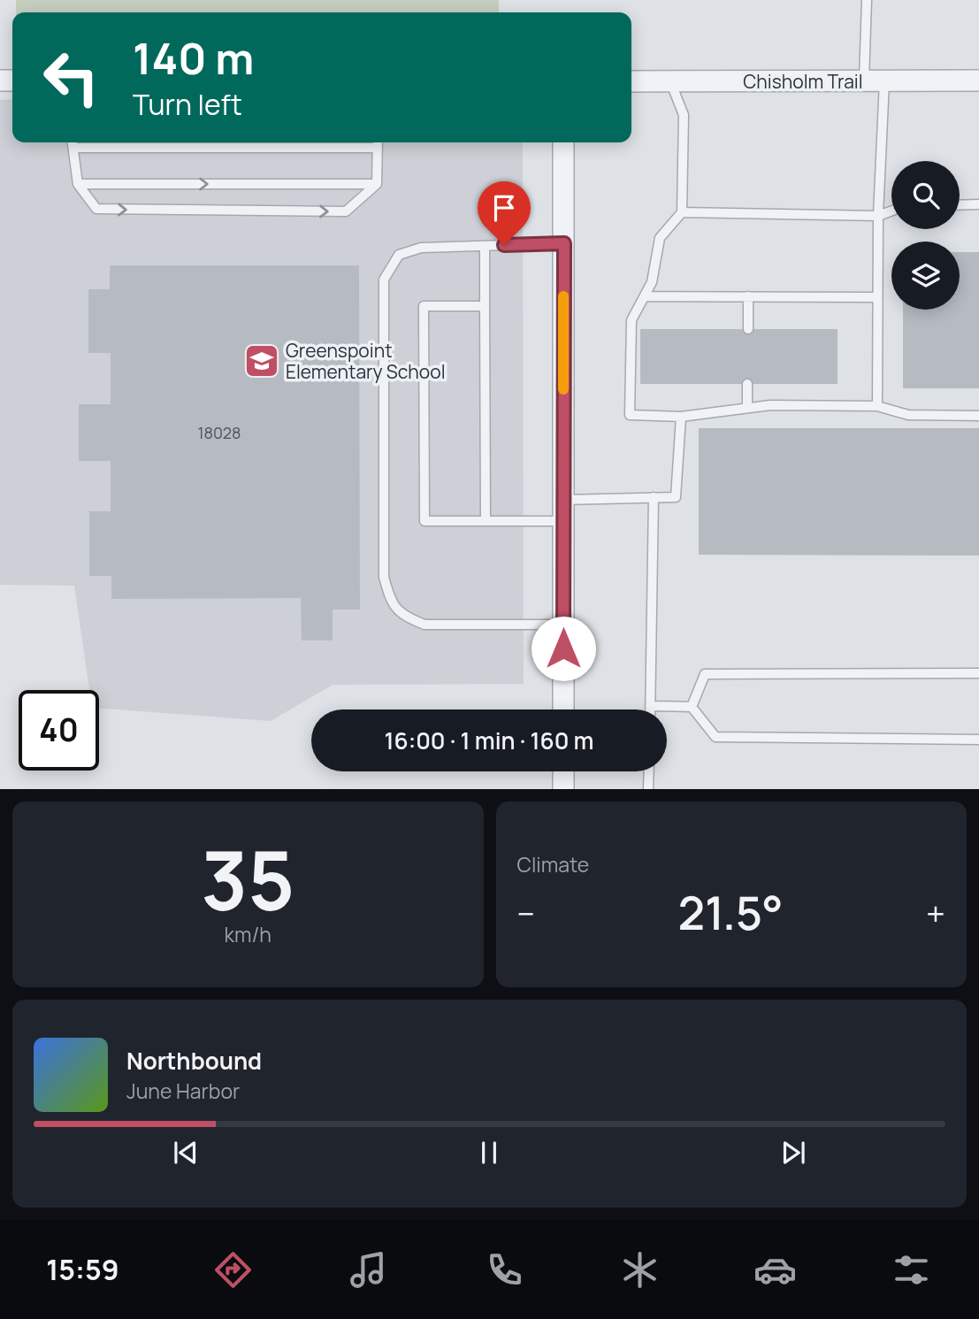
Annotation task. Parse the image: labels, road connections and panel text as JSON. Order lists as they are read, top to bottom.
{
  "streets": {
    "street": ["Chisholm Trail"]
  },
  "places": {
    "school or university": ["Greenspoint Elementary School"]
  },
  "house_numbers": ["18028"],
  "page": {
    "turn": ["140 m", "Turn left"],
    "limit": "40",
    "trip": "16:00 · 1 min · 160 m",
    "tile": [
      ["35", "km/h"],
      "Climate"
    ],
    "heat": ["−", "21.5°", "+"],
    "song": ["Northbound", "June Harbor"],
    "tabs": "15:59"
  }
}
